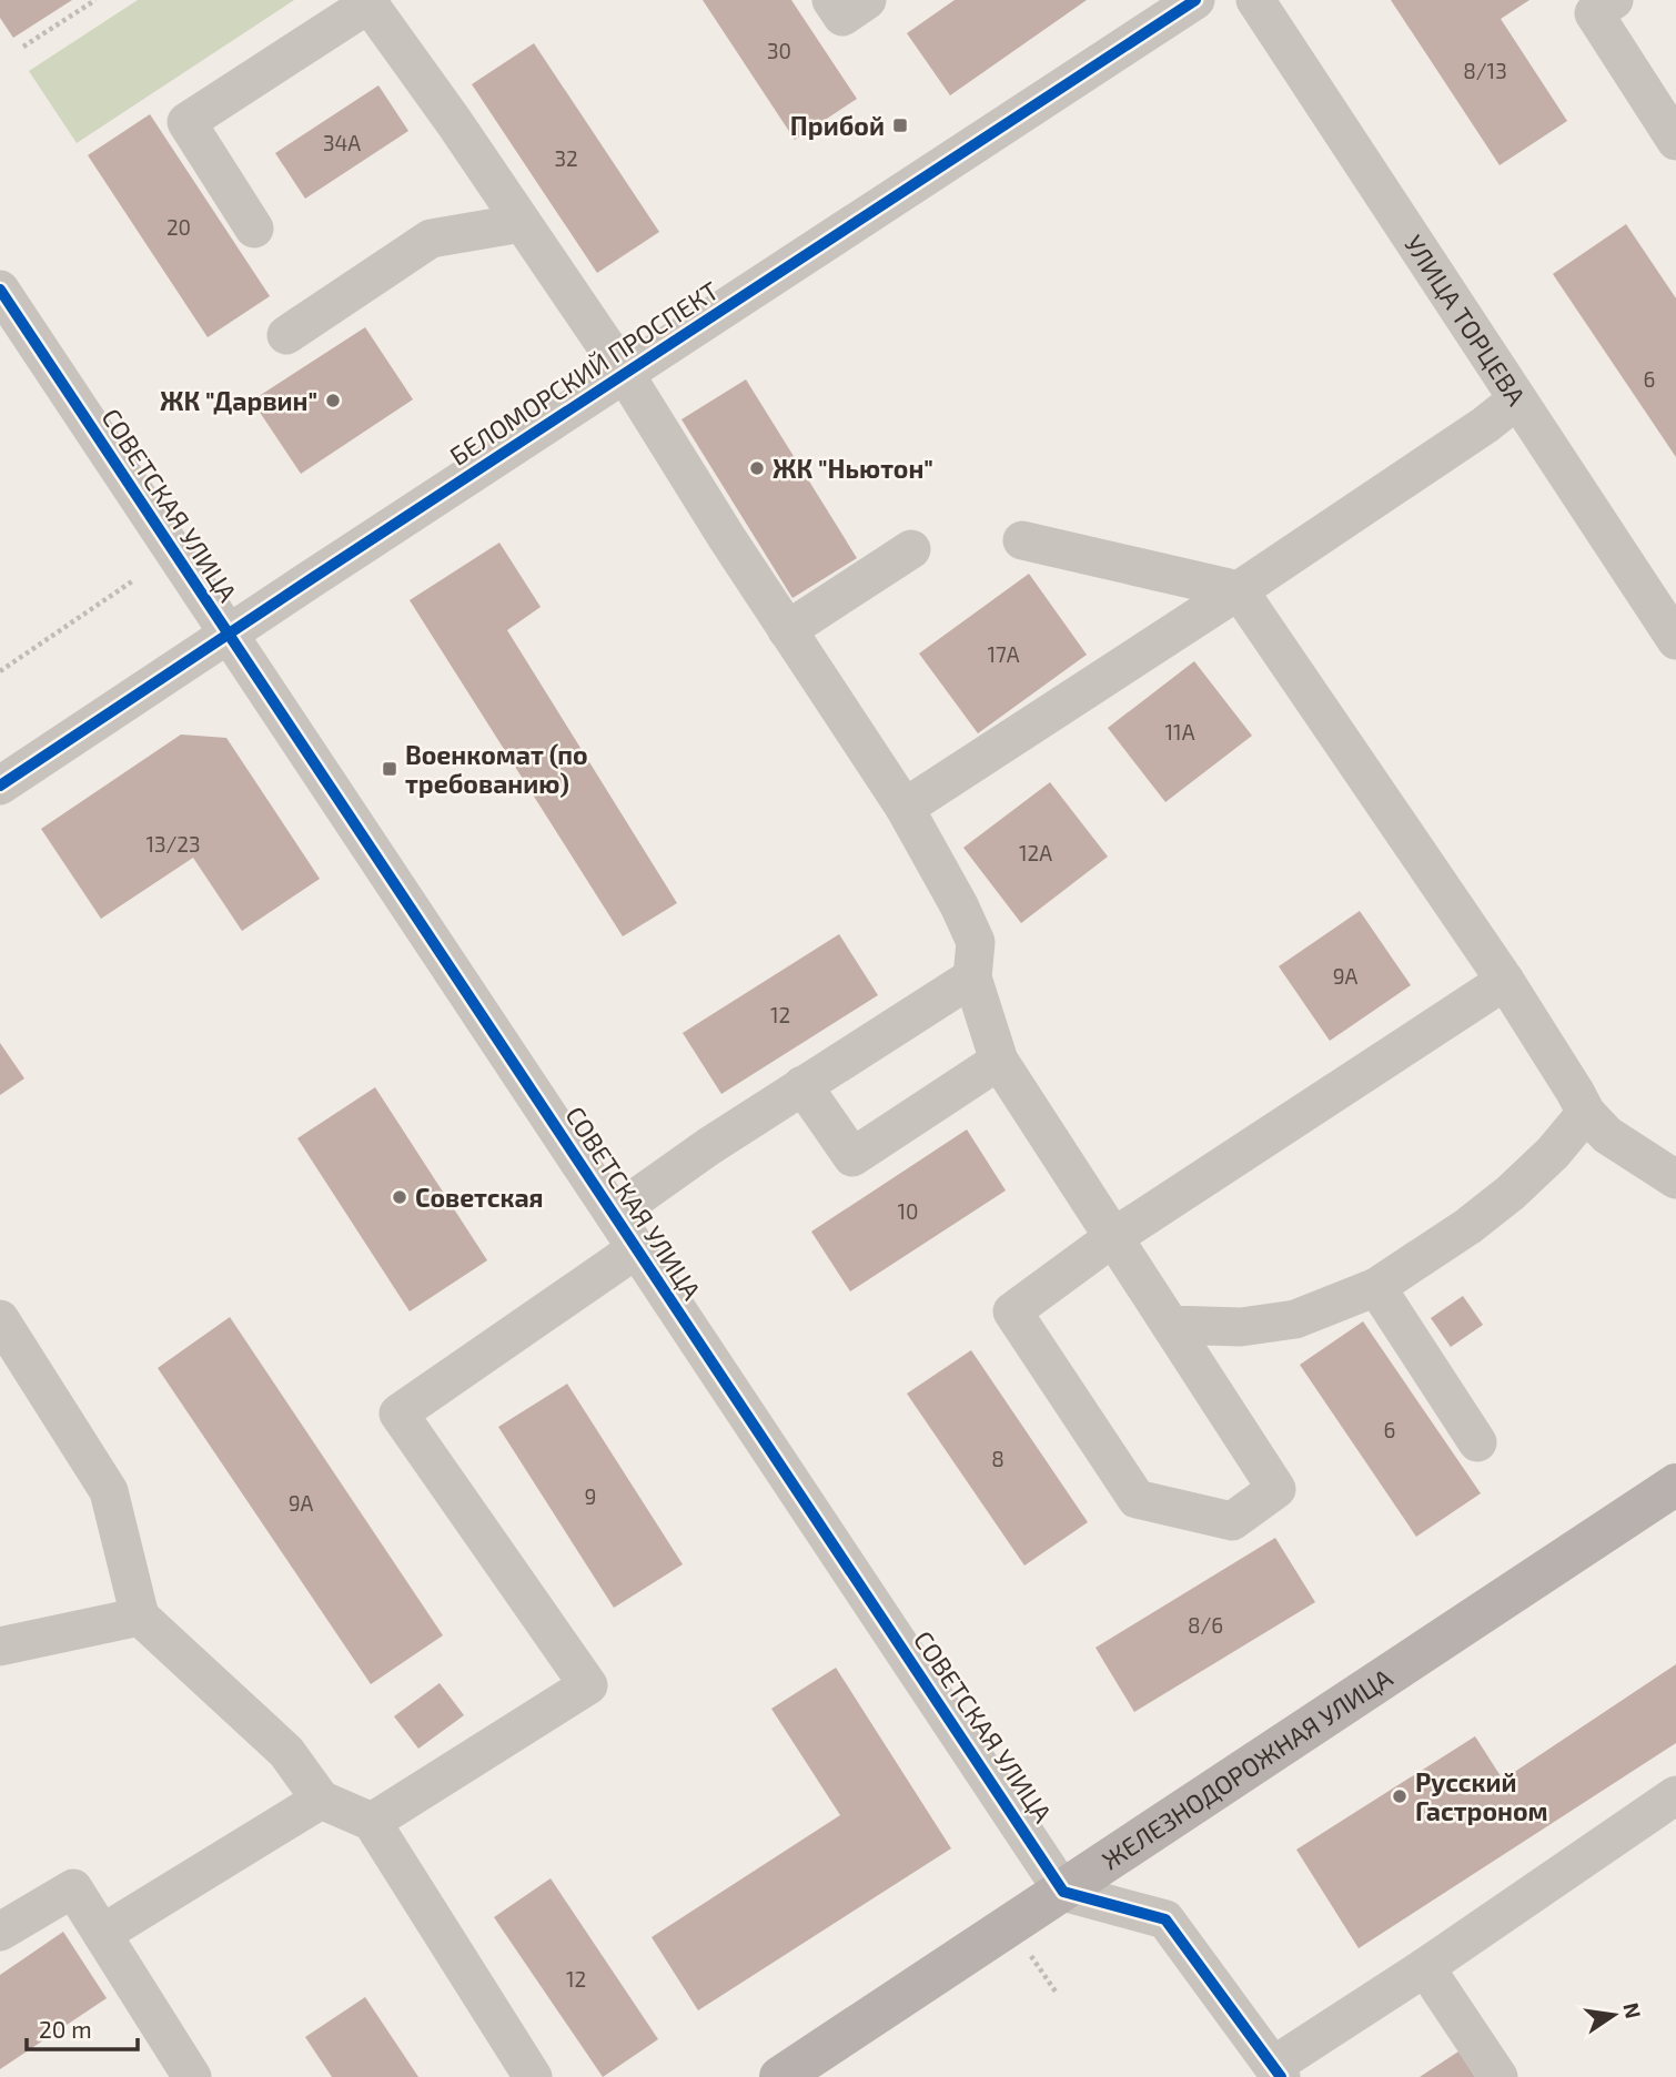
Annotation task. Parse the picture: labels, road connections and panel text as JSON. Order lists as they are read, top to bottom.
{
  "streets": {
    "main road": ["ЖЕЛЕЗНОДОРОЖНАЯ УЛИЦА"],
    "street": ["УЛИЦА ТОРЦЕВА", "БЕЛОМОРСКИЙ ПРОСПЕКТ", "СОВЕТСКАЯ УЛИЦА"]
  },
  "crossings": [
    ["БЕЛОМОРСКИЙ ПРОСПЕКТ", "СОВЕТСКАЯ УЛИЦА"],
    ["СОВЕТСКАЯ УЛИЦА", "ЖЕЛЕЗНОДОРОЖНАЯ УЛИЦА"]
  ],
  "places": {
    "transit": ["Прибой", "Военкомат (по требованию)"],
    "other": [
      "ЖК \"Дарвин\"",
      "ЖК \"Ньютон\"",
      "Советская",
      "Русский Гастроном"
    ]
  },
  "house_numbers": [
    "30",
    "8/13",
    "34А",
    "32",
    "20",
    "6",
    "17А",
    "11А",
    "13/23",
    "12А",
    "9А",
    "12",
    "10",
    "6",
    "8",
    "9",
    "9А",
    "8/6",
    "12"
  ],
  "scale_bar": "20 m",
  "north": "right"
}
